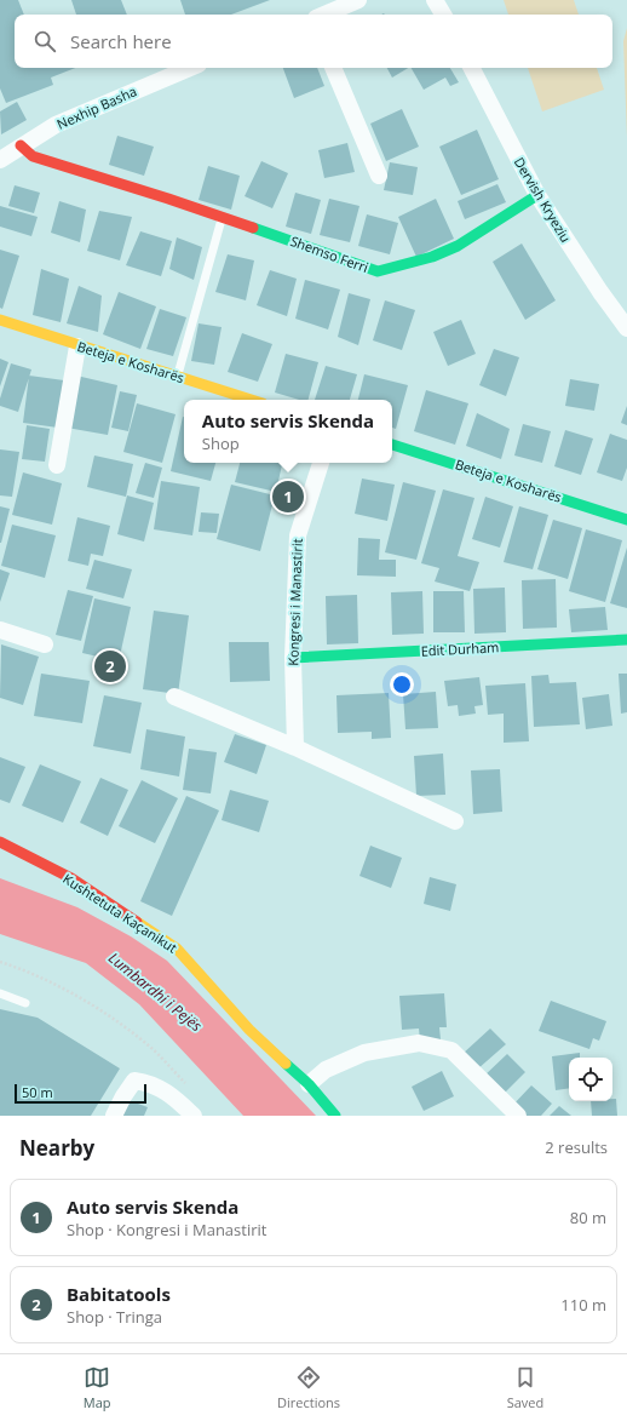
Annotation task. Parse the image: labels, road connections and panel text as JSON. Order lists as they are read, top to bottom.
{
  "streets": {
    "street": [
      "Nexhip Basha",
      "Dervish Kryeziu",
      "Shemso Ferri",
      "Beteja e Kosharës",
      "Kongresi i Manastirit",
      "Edit Durham",
      "Kushtetuta Kaçanikut"
    ]
  },
  "crossings": [
    ["Nexhip Basha", "Shemso Ferri"],
    ["Dervish Kryeziu", "Shemso Ferri"],
    ["Kongresi i Manastirit", "Edit Durham"]
  ],
  "water": ["Lumbardhi i Pejës"],
  "scale_bar": "50 m",
  "page": {
    "search": "Search here",
    "popup": ["Auto servis Skenda", "Shop"],
    "pins": ["1", "2"],
    "scale": "50 m",
    "heading": ["Nearby", "2 results"],
    "list": [
      {
        "mark": "1",
        "name": "Auto servis Skenda",
        "note": "Shop · Kongresi i Manastirit",
        "value": "80 m"
      },
      {
        "mark": "2",
        "name": "Babitatools",
        "note": "Shop · Tringa",
        "value": "110 m"
      }
    ],
    "nav": ["Map", "Directions", "Saved"]
  }
}
